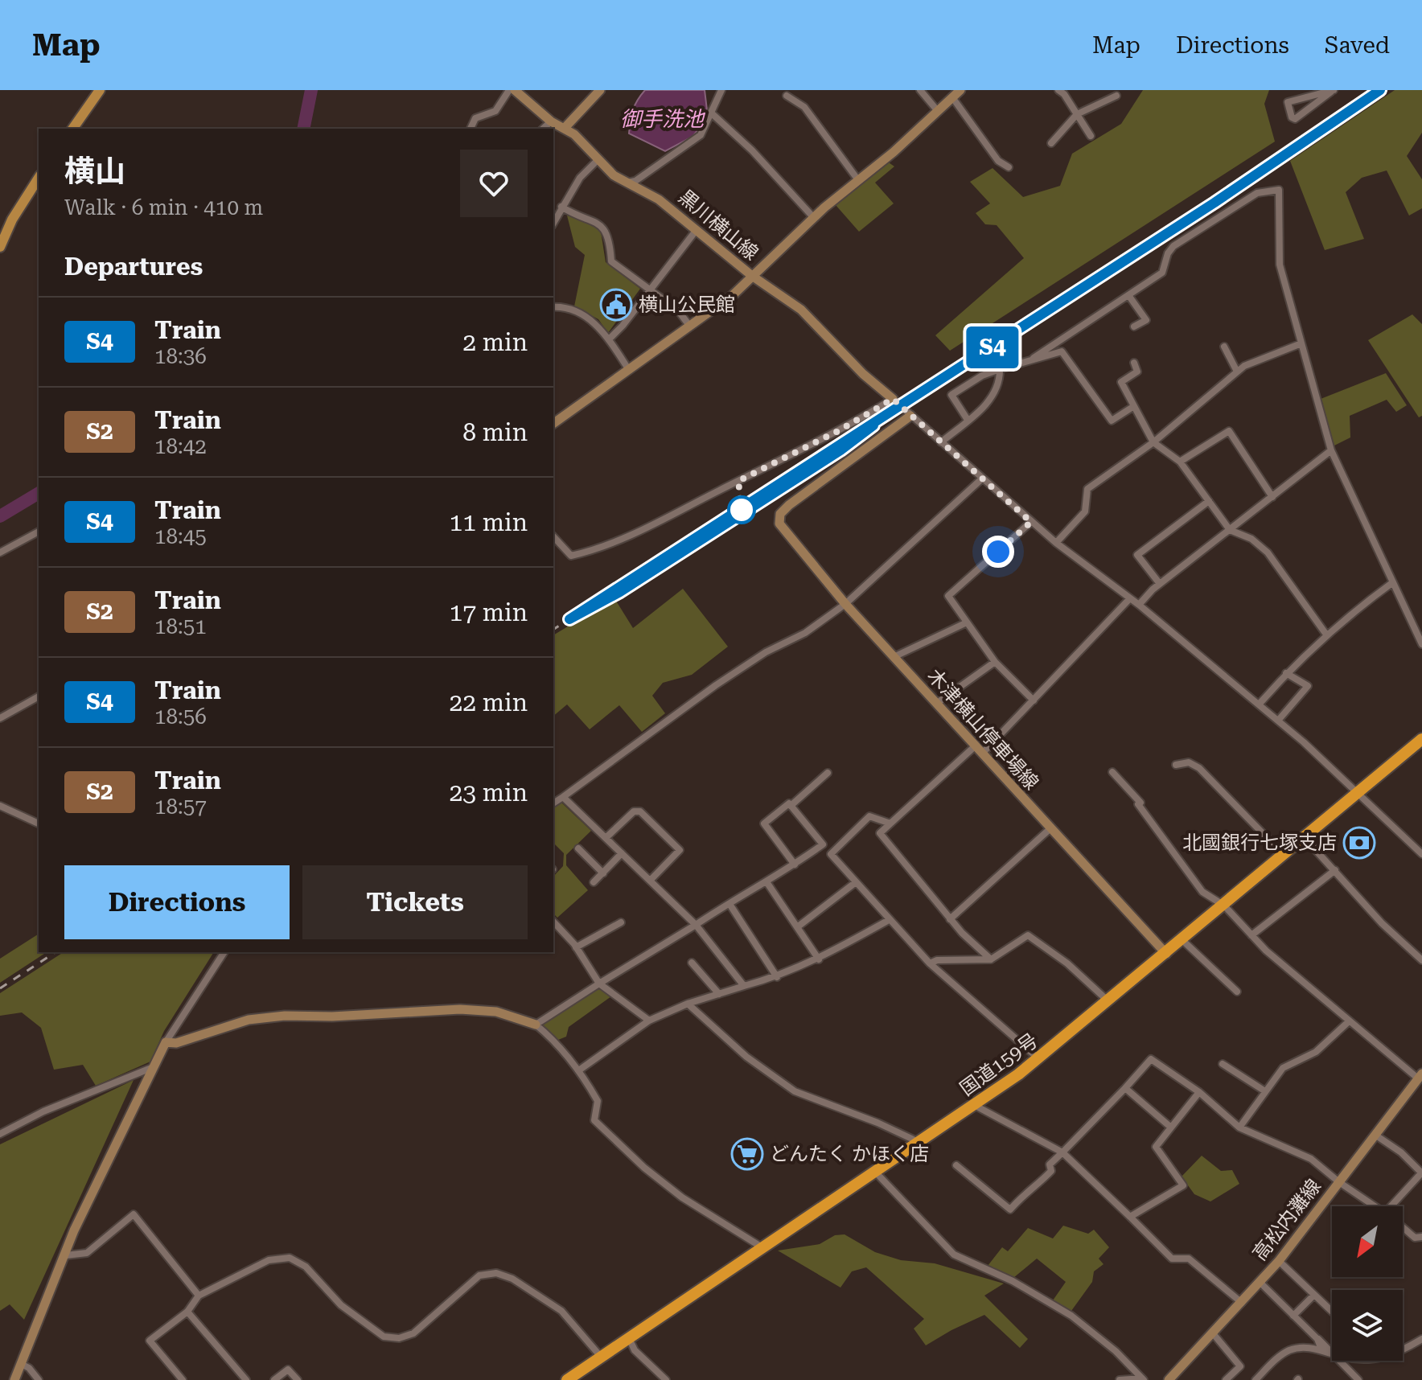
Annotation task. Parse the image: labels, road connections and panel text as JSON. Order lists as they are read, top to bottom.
{
  "streets": {
    "highway": ["国道159号"],
    "street": ["黒川横山線", "木津横山停車場線", "高松内灘線"]
  },
  "crossings": [
    ["木津横山停車場線", "国道159号"]
  ],
  "water": ["御手洗池"],
  "places": {
    "public building": ["横山公民館"],
    "bank": ["北國銀行七塚支店"],
    "supermarket": ["どんたく かほく店"]
  },
  "north": "bottom left",
  "page": {
    "header": "Map",
    "nav": ["Map", "Directions", "Saved"],
    "on_map": "S4",
    "heading": [
      ["横山", "Walk · 6 min · 410 m"],
      "Departures"
    ],
    "list": [
      {
        "mark": "S4",
        "name": "Train",
        "note": "18:36",
        "value": "2 min"
      },
      {
        "mark": "S2",
        "name": "Train",
        "note": "18:42",
        "value": "8 min"
      },
      {
        "mark": "S4",
        "name": "Train",
        "note": "18:45",
        "value": "11 min"
      },
      {
        "mark": "S2",
        "name": "Train",
        "note": "18:51",
        "value": "17 min"
      },
      {
        "mark": "S4",
        "name": "Train",
        "note": "18:56",
        "value": "22 min"
      },
      {
        "mark": "S2",
        "name": "Train",
        "note": "18:57",
        "value": "23 min"
      }
    ],
    "buttons": ["Directions", "Tickets"]
  }
}
